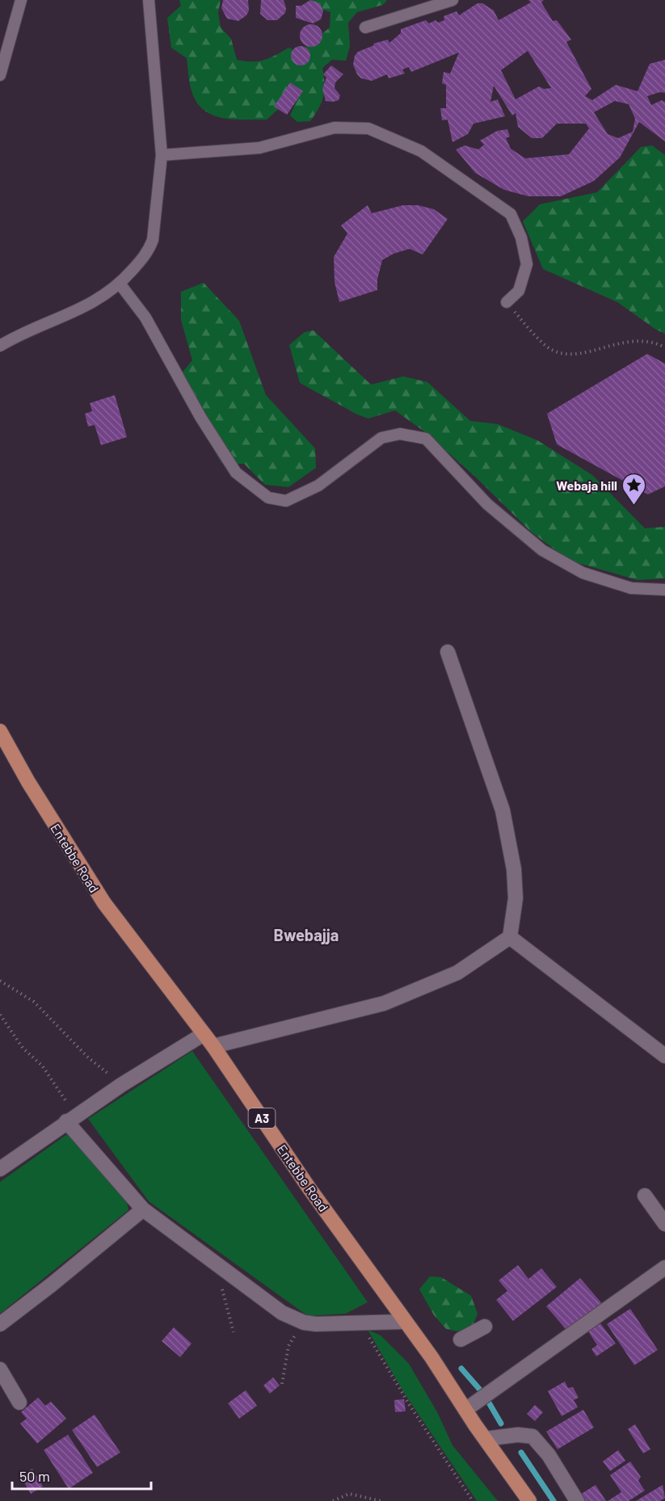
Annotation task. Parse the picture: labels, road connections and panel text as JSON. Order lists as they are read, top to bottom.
{
  "streets": {
    "main road": ["Entebbe Road", "A3"]
  },
  "districts": ["Bwebajja"],
  "places": {
    "place": ["Webaja hill"]
  },
  "scale_bar": "50 m"
}
